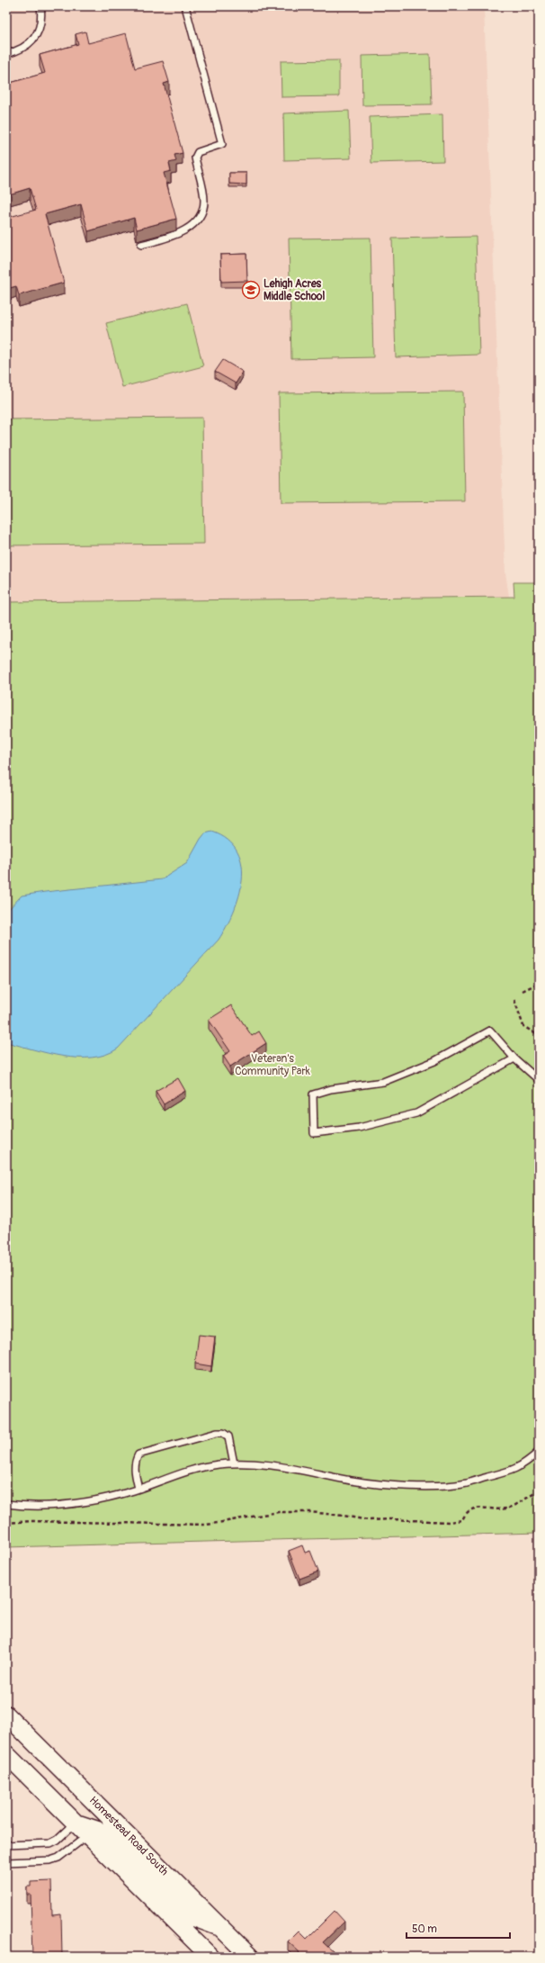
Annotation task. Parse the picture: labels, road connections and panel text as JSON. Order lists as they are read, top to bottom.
{
  "streets": {
    "main road": ["Homestead Road South"]
  },
  "parks": ["Veteran's Community Park"],
  "places": {
    "school or university": ["Lehigh Acres Middle School"]
  },
  "scale_bar": "50 m"
}
